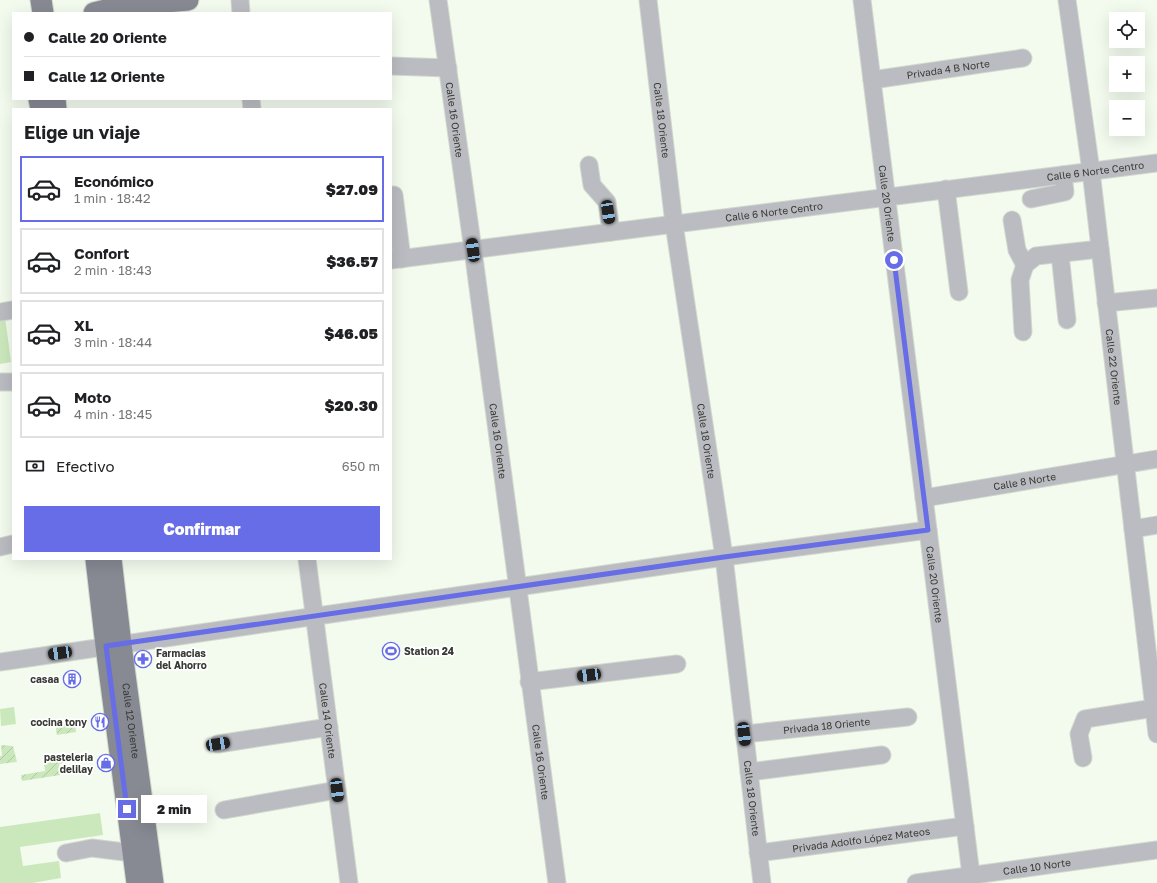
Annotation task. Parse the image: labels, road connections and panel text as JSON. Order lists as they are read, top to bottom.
{
  "streets": {
    "main road": ["Calle 12 Oriente"],
    "street": [
      "Privada 4 B Norte",
      "Calle 16 Oriente",
      "Calle 18 Oriente",
      "Calle 6 Norte Centro",
      "Calle 20 Oriente",
      "Calle 22 Oriente",
      "Calle 8 Norte",
      "Calle 14 Oriente",
      "Privada 18 Oriente",
      "Privada Adolfo López Mateos",
      "Calle 10 Norte"
    ]
  },
  "crossings": [
    ["Privada 4 B Norte", "Calle 20 Oriente"],
    ["Calle 16 Oriente", "Calle 6 Norte Centro"],
    ["Calle 18 Oriente", "Calle 6 Norte Centro"],
    ["Calle 18 Oriente", "Privada 18 Oriente"],
    ["Calle 18 Oriente", "Privada Adolfo López Mateos"],
    ["Calle 6 Norte Centro", "Calle 20 Oriente"],
    ["Calle 6 Norte Centro", "Calle 22 Oriente"],
    ["Calle 20 Oriente", "Calle 8 Norte"],
    ["Calle 20 Oriente", "Privada Adolfo López Mateos"],
    ["Calle 20 Oriente", "Calle 10 Norte"],
    ["Calle 22 Oriente", "Calle 8 Norte"]
  ],
  "places": {
    "sports": ["Station 24"],
    "pharmacy": ["Farmacias del Ahorro"],
    "building": ["casaa"],
    "restaurant": ["cocina tony"],
    "shop": ["pasteleria delilay"]
  },
  "page": {
    "map_buttons": ["+", "−"],
    "banner": ["Calle 20 Oriente", "Calle 12 Oriente"],
    "heading": "Elige un viaje",
    "list": [
      {
        "name": "Económico",
        "note": "1 min · 18:42",
        "value": "$27.09"
      },
      {
        "name": "Confort",
        "note": "2 min · 18:43",
        "value": "$36.57"
      },
      {
        "name": "XL",
        "note": "3 min · 18:44",
        "value": "$46.05"
      },
      {
        "name": "Moto",
        "note": "4 min · 18:45",
        "value": "$20.30"
      }
    ],
    "pay": ["Efectivo", "650 m"],
    "buttons": "Confirmar",
    "bubble": "2 min"
  }
}
